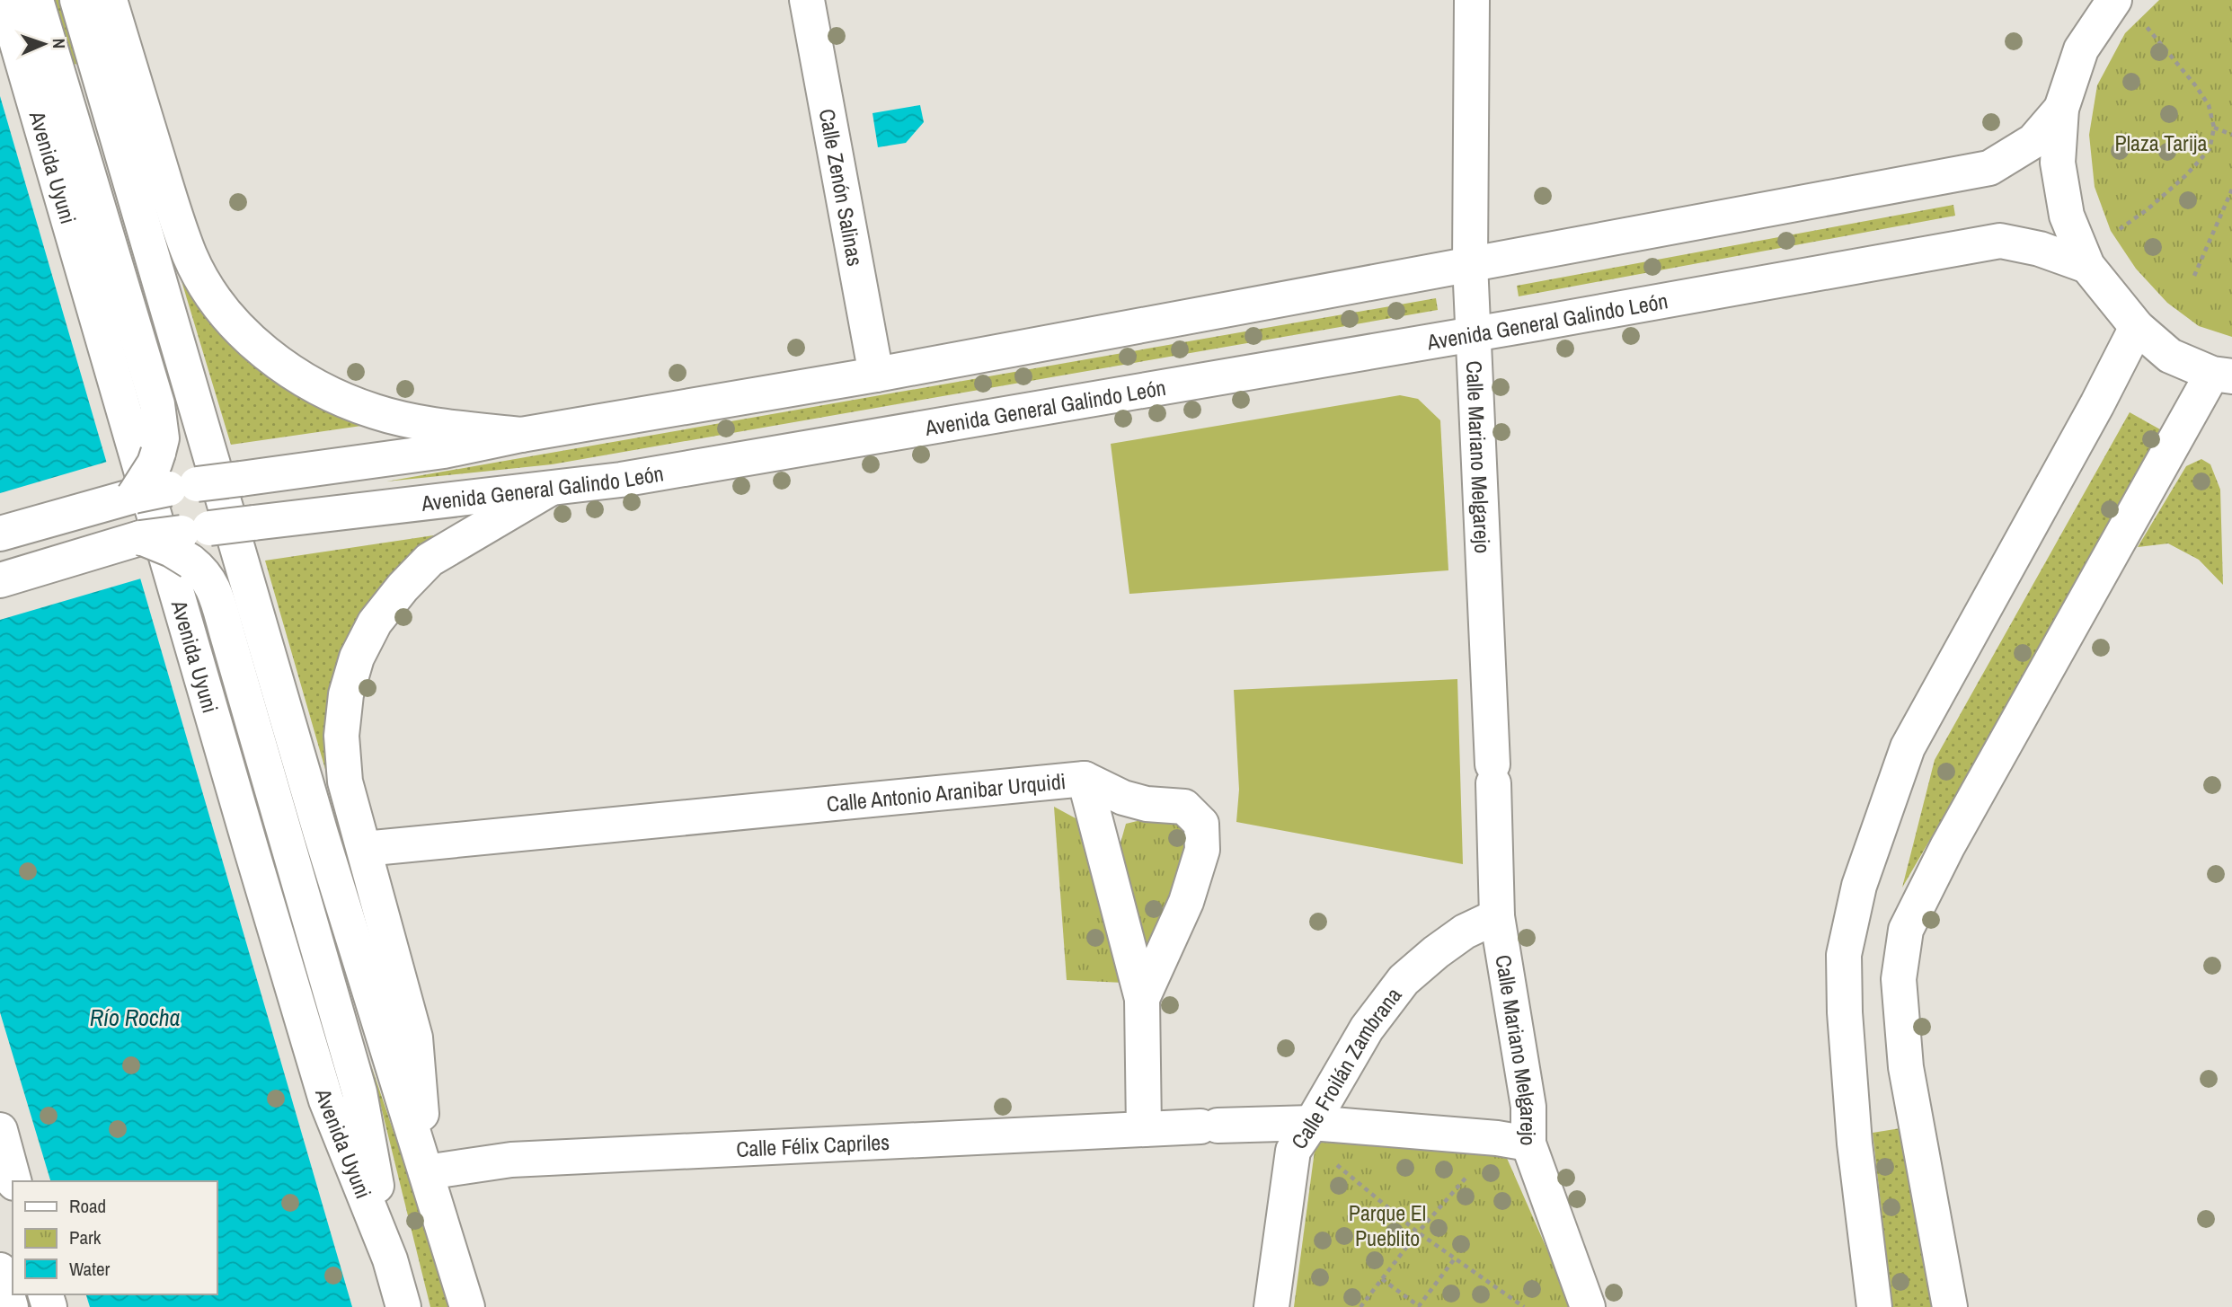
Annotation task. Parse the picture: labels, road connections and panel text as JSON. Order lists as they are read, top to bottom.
{
  "streets": {
    "main road": [
      "Avenida Uyuni",
      "Calle Zenón Salinas",
      "Avenida General Galindo León",
      "Calle Mariano Melgarejo",
      "Calle Antonio Aranibar Urquidi",
      "Calle Froilán Zambrana",
      "Calle Félix Capriles"
    ]
  },
  "crossings": [
    ["Avenida General Galindo León", "Calle Mariano Melgarejo"],
    ["Calle Mariano Melgarejo", "Calle Froilán Zambrana"],
    ["Calle Mariano Melgarejo", "Calle Félix Capriles"],
    ["Calle Antonio Aranibar Urquidi", "Calle Félix Capriles"],
    ["Calle Froilán Zambrana", "Calle Félix Capriles"]
  ],
  "water": ["Río Rocha"],
  "parks": ["Plaza Tarija", "Parque El Pueblito"],
  "legend": ["Road", "Park", "Water"],
  "north": "right"
}
